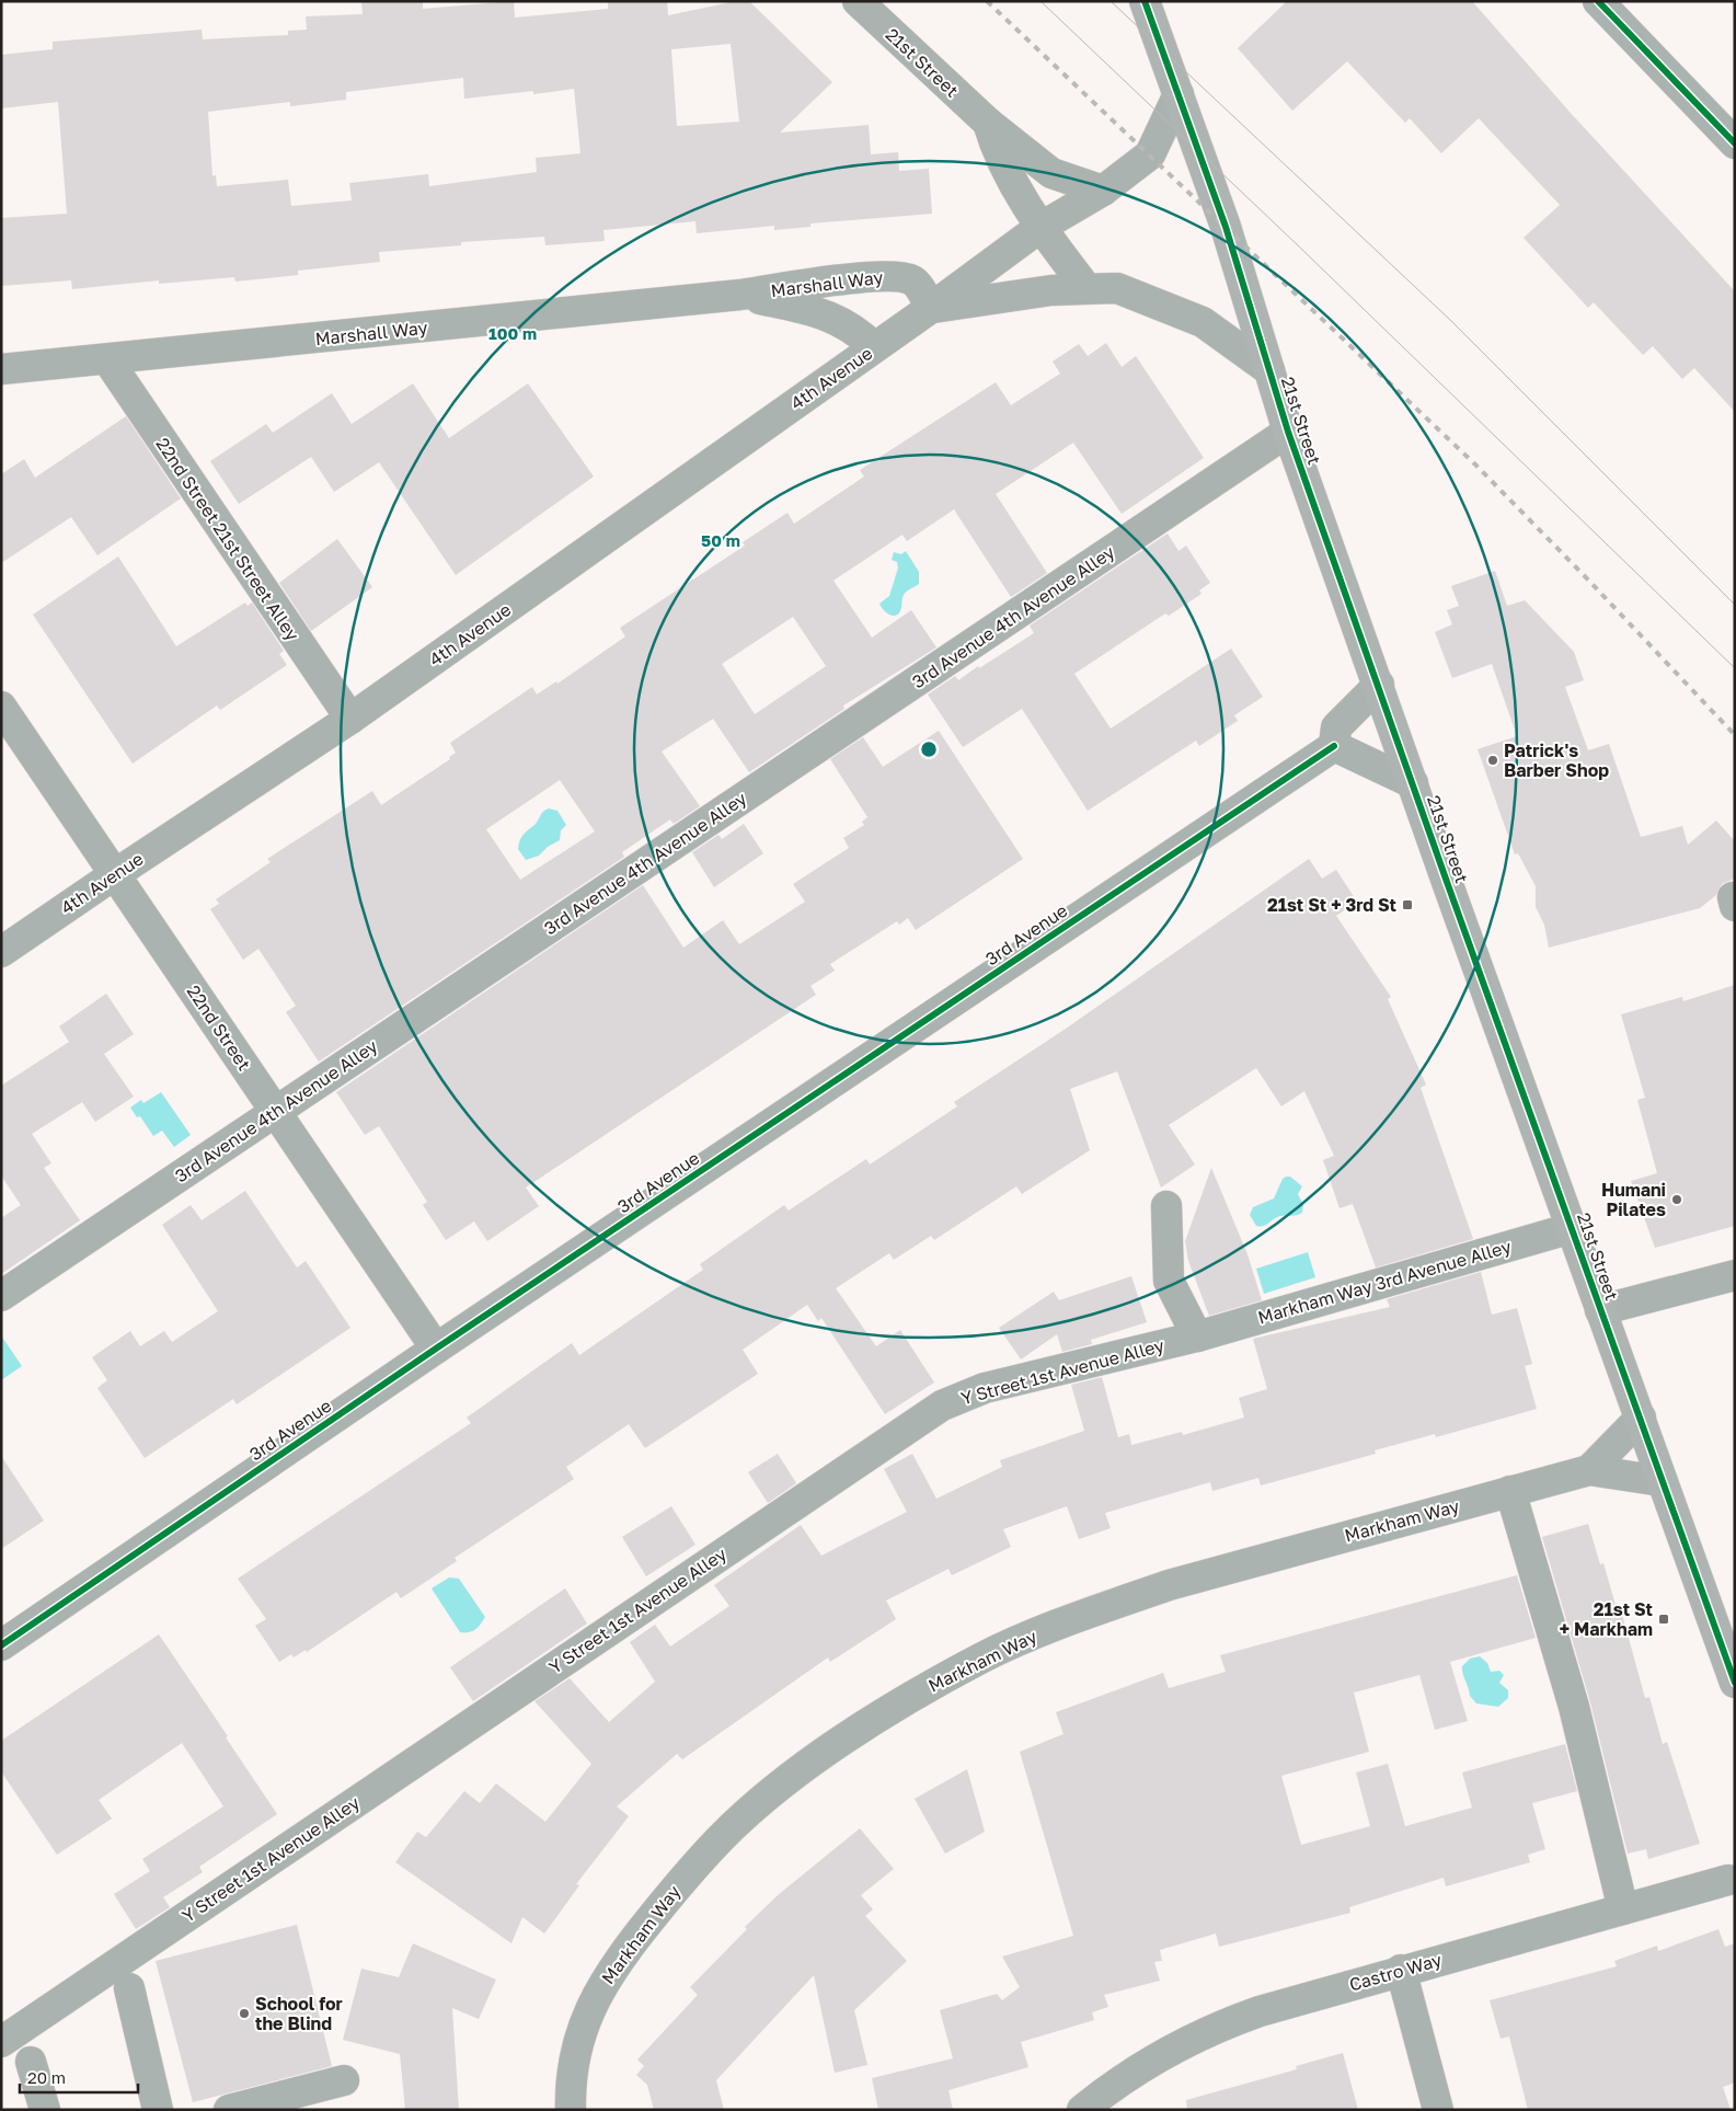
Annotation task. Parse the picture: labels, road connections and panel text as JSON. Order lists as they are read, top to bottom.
{
  "streets": {
    "main road": ["21st Street"],
    "street": [
      "Marshall Way",
      "4th Avenue",
      "22nd Street 21st Street Alley",
      "3rd Avenue 4th Avenue Alley",
      "3rd Avenue",
      "22nd Street",
      "Markham Way 3rd Avenue Alley",
      "Y Street 1st Avenue Alley",
      "Markham Way",
      "Castro Way"
    ]
  },
  "crossings": [
    ["21st Street", "4th Avenue"],
    ["21st Street", "3rd Avenue 4th Avenue Alley"],
    ["21st Street", "Markham Way 3rd Avenue Alley"],
    ["21st Street", "Markham Way"],
    ["Marshall Way", "4th Avenue"],
    ["Marshall Way", "22nd Street 21st Street Alley"],
    ["4th Avenue", "22nd Street 21st Street Alley"],
    ["4th Avenue", "22nd Street"],
    ["3rd Avenue 4th Avenue Alley", "22nd Street"],
    ["3rd Avenue", "22nd Street"],
    ["Markham Way 3rd Avenue Alley", "Y Street 1st Avenue Alley"]
  ],
  "places": {
    "other": ["Patrick's Barber Shop", "Humani Pilates", "School for the Blind"],
    "transit": ["21st St + 3rd St", "21st St + Markham"]
  },
  "scale_bar": "20 m",
  "rings": ["100 m", "50 m"]
}
